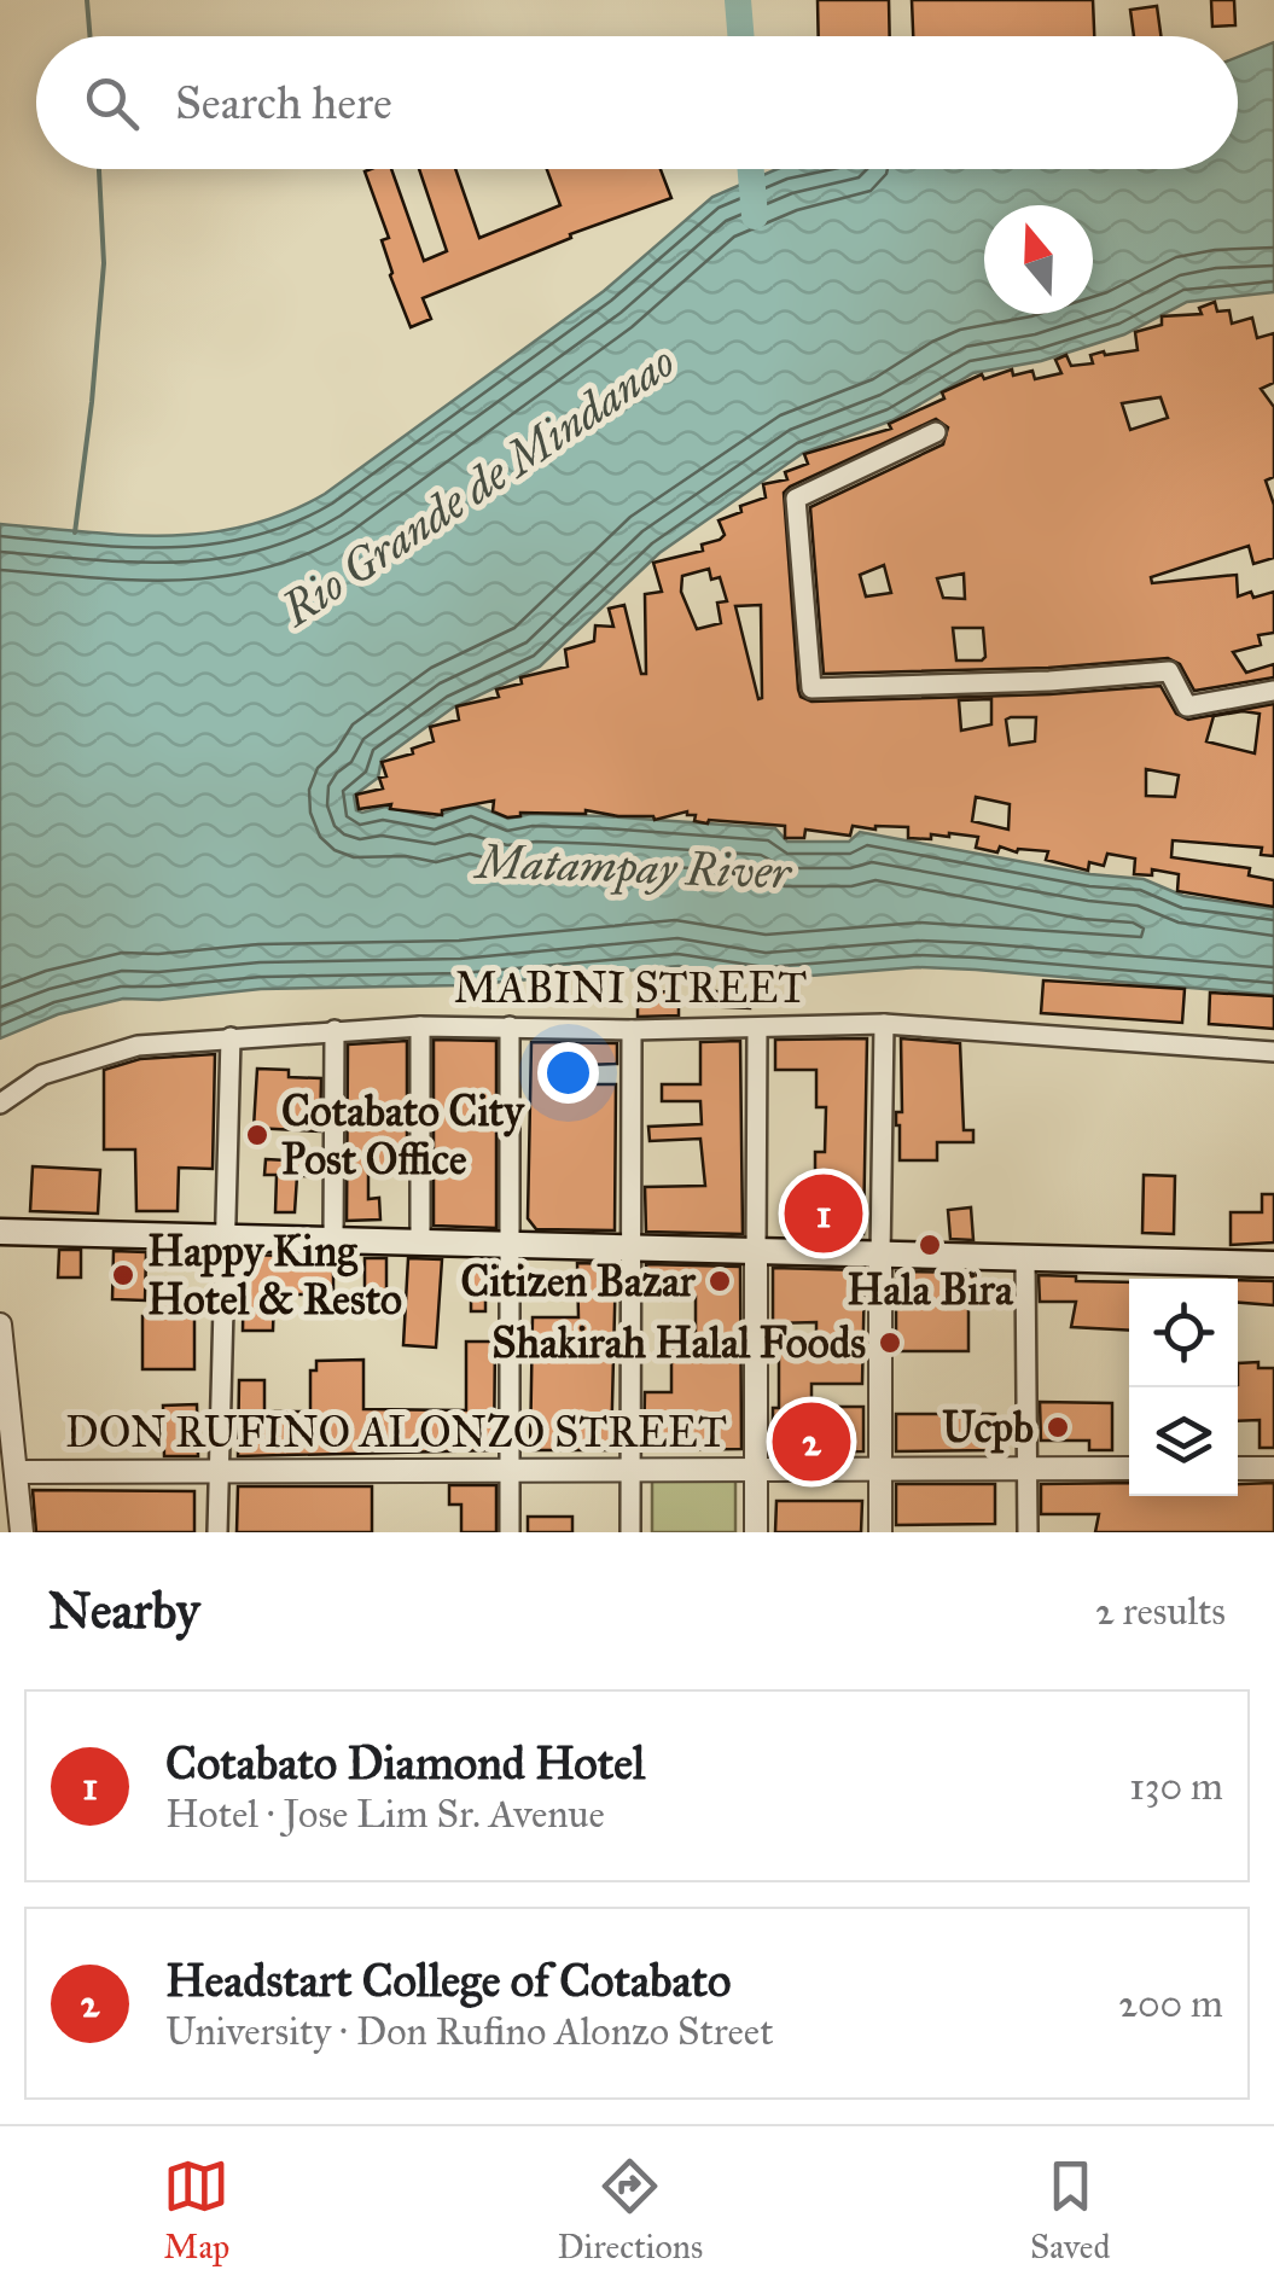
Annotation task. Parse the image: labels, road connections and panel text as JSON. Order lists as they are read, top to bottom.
{
  "streets": {
    "street": ["MABINI STREET", "DON RUFINO ALONZO STREET"]
  },
  "water": ["Rio Grande de Mindanao", "Matampay River"],
  "places": [
    "Cotabato City Post Office",
    "Hala Bira",
    "Happy King Hotel & Resto",
    "Citizen Bazar",
    "Shakirah Halal Foods",
    "Ucpb"
  ],
  "north": "top",
  "page": {
    "search": "Search here",
    "pins": ["1", "2"],
    "heading": ["Nearby", "2 results"],
    "list": [
      {
        "mark": "1",
        "name": "Cotabato Diamond Hotel",
        "note": "Hotel · Jose Lim Sr. Avenue",
        "value": "130 m"
      },
      {
        "mark": "2",
        "name": "Headstart College of Cotabato",
        "note": "University · Don Rufino Alonzo Street",
        "value": "200 m"
      }
    ],
    "nav": ["Map", "Directions", "Saved"]
  }
}
